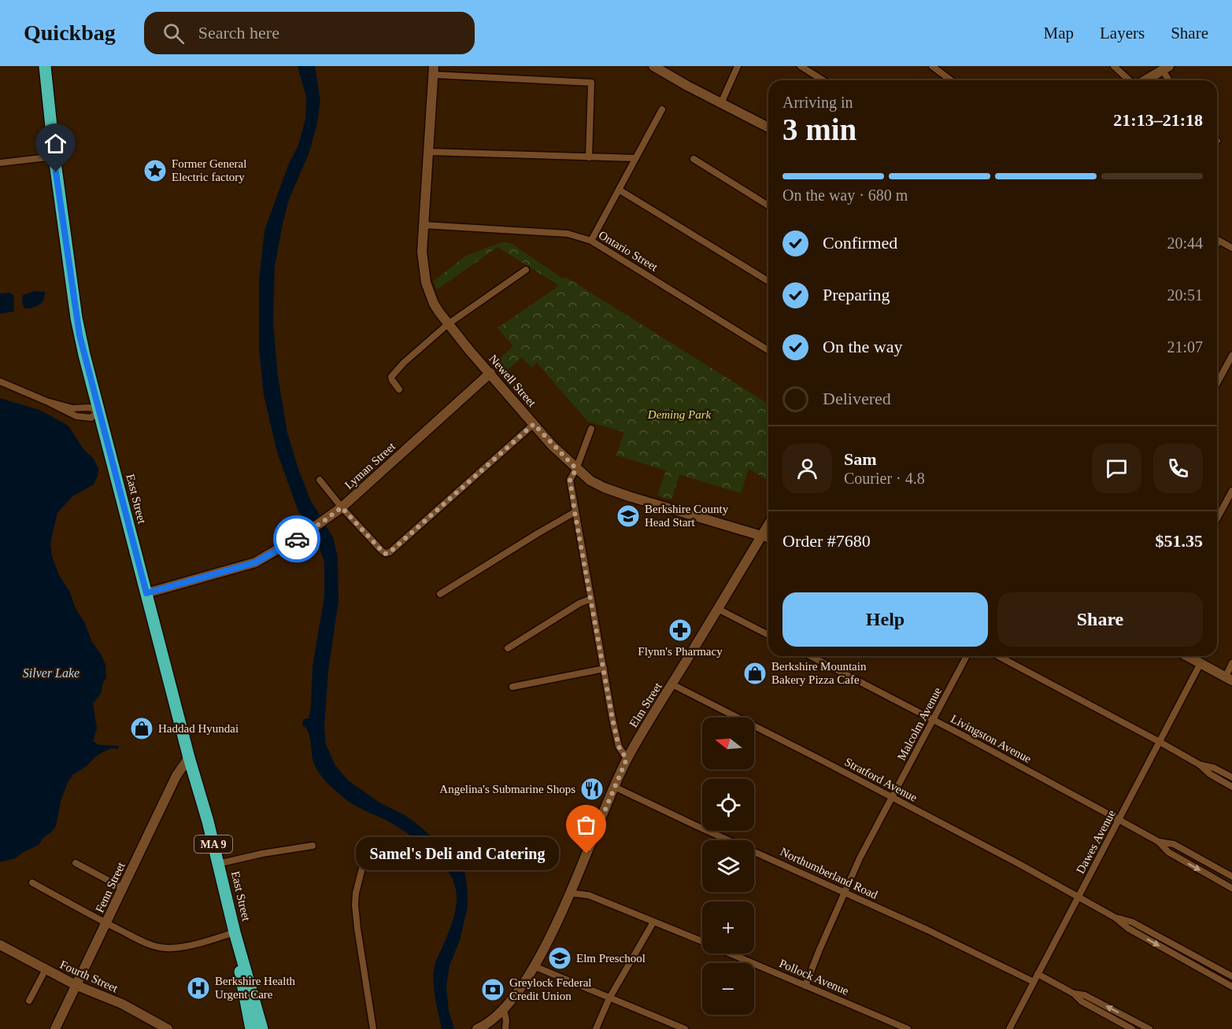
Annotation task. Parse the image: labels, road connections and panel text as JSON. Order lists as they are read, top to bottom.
{
  "streets": {
    "highway": ["East Street", "MA 9"],
    "street": [
      "Ontario Street",
      "Newell Street",
      "Lyman Street",
      "Elm Street",
      "Malcolm Avenue",
      "Livingston Avenue",
      "Stratford Avenue",
      "Dawes Avenue",
      "Northumberland Road",
      "Fenn Street",
      "Fourth Street",
      "Pollock Avenue"
    ]
  },
  "crossings": [
    ["Ontario Street", "Newell Street"],
    ["Newell Street", "Lyman Street"],
    ["Newell Street", "Elm Street"],
    ["Lyman Street", "East Street"],
    ["East Street", "Fenn Street"],
    ["Elm Street", "Stratford Avenue"],
    ["Elm Street", "Northumberland Road"],
    ["Elm Street", "Pollock Avenue"],
    ["Malcolm Avenue", "Livingston Avenue"],
    ["Malcolm Avenue", "Stratford Avenue"],
    ["Malcolm Avenue", "Northumberland Road"],
    ["Malcolm Avenue", "Pollock Avenue"],
    ["Livingston Avenue", "Dawes Avenue"],
    ["Stratford Avenue", "Dawes Avenue"],
    ["Dawes Avenue", "Northumberland Road"],
    ["Fenn Street", "Fourth Street"]
  ],
  "water": ["Silver Lake"],
  "parks": ["Deming Park"],
  "places": {
    "place": ["Former General Electric factory"],
    "school or university": ["Berkshire County Head Start", "Elm Preschool"],
    "pharmacy": ["Flynn's Pharmacy"],
    "shop": ["Berkshire Mountain Bakery Pizza Cafe", "Haddad Hyundai"],
    "restaurant": ["Angelina's Submarine Shops"],
    "other": ["Samel's Deli and Catering"],
    "hospital": ["Berkshire Health Urgent Care"],
    "bank": ["Greylock Federal Credit Union"]
  },
  "north": "left",
  "page": {
    "header": "Quickbag",
    "search": "Search here",
    "nav": ["Map", "Layers", "Share"],
    "heading": ["3 min", "Arriving in", "21:13–21:18"],
    "panel": [
      "Sam",
      "Courier · 4.8",
      "Order #7680",
      "$51.35"
    ],
    "bar": "On the way · 680 m",
    "list": [
      ["Confirmed", "20:44"],
      ["Preparing", "20:51"],
      ["On the way", "21:07"],
      "Delivered"
    ],
    "buttons": ["Help", "Share"],
    "map_buttons": ["+", "−"],
    "bubble": "Samel's Deli and Catering"
  }
}
